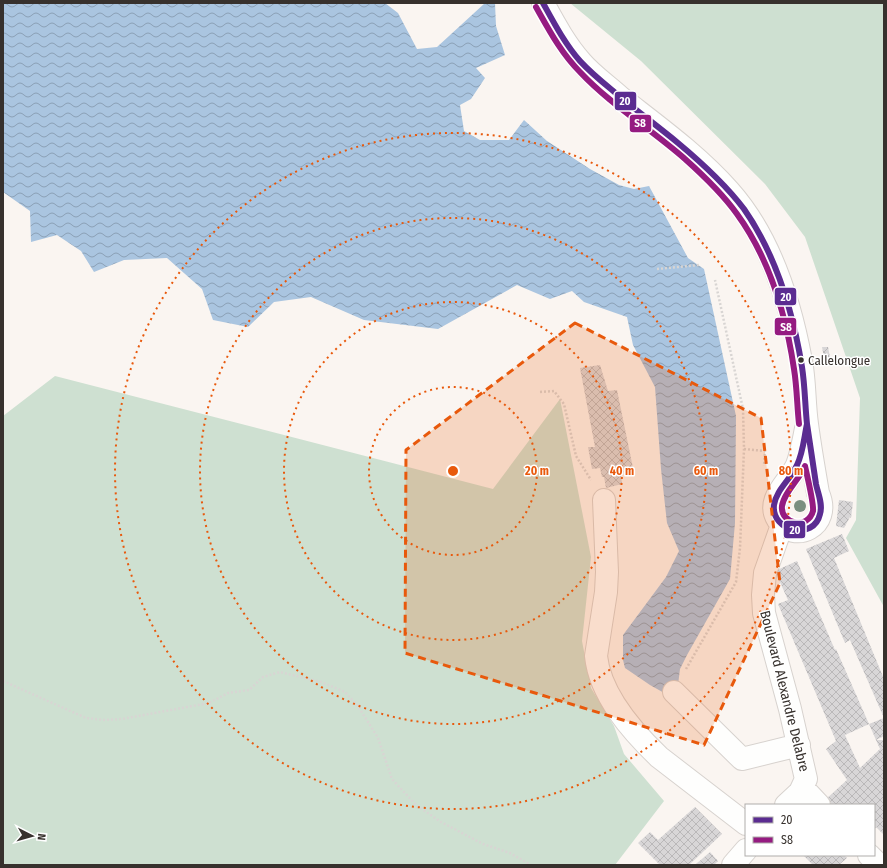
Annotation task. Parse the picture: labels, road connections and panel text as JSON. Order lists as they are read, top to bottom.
{
  "streets": {
    "street": ["Boulevard Alexandre Delabre"]
  },
  "places": ["Callelongue"],
  "lines": ["transit line 20", "transit line S8"],
  "legend": ["20", "S8"],
  "north": "right",
  "rings": [
    "20 m",
    "40 m",
    "60 m",
    "80 m"
  ]
}
